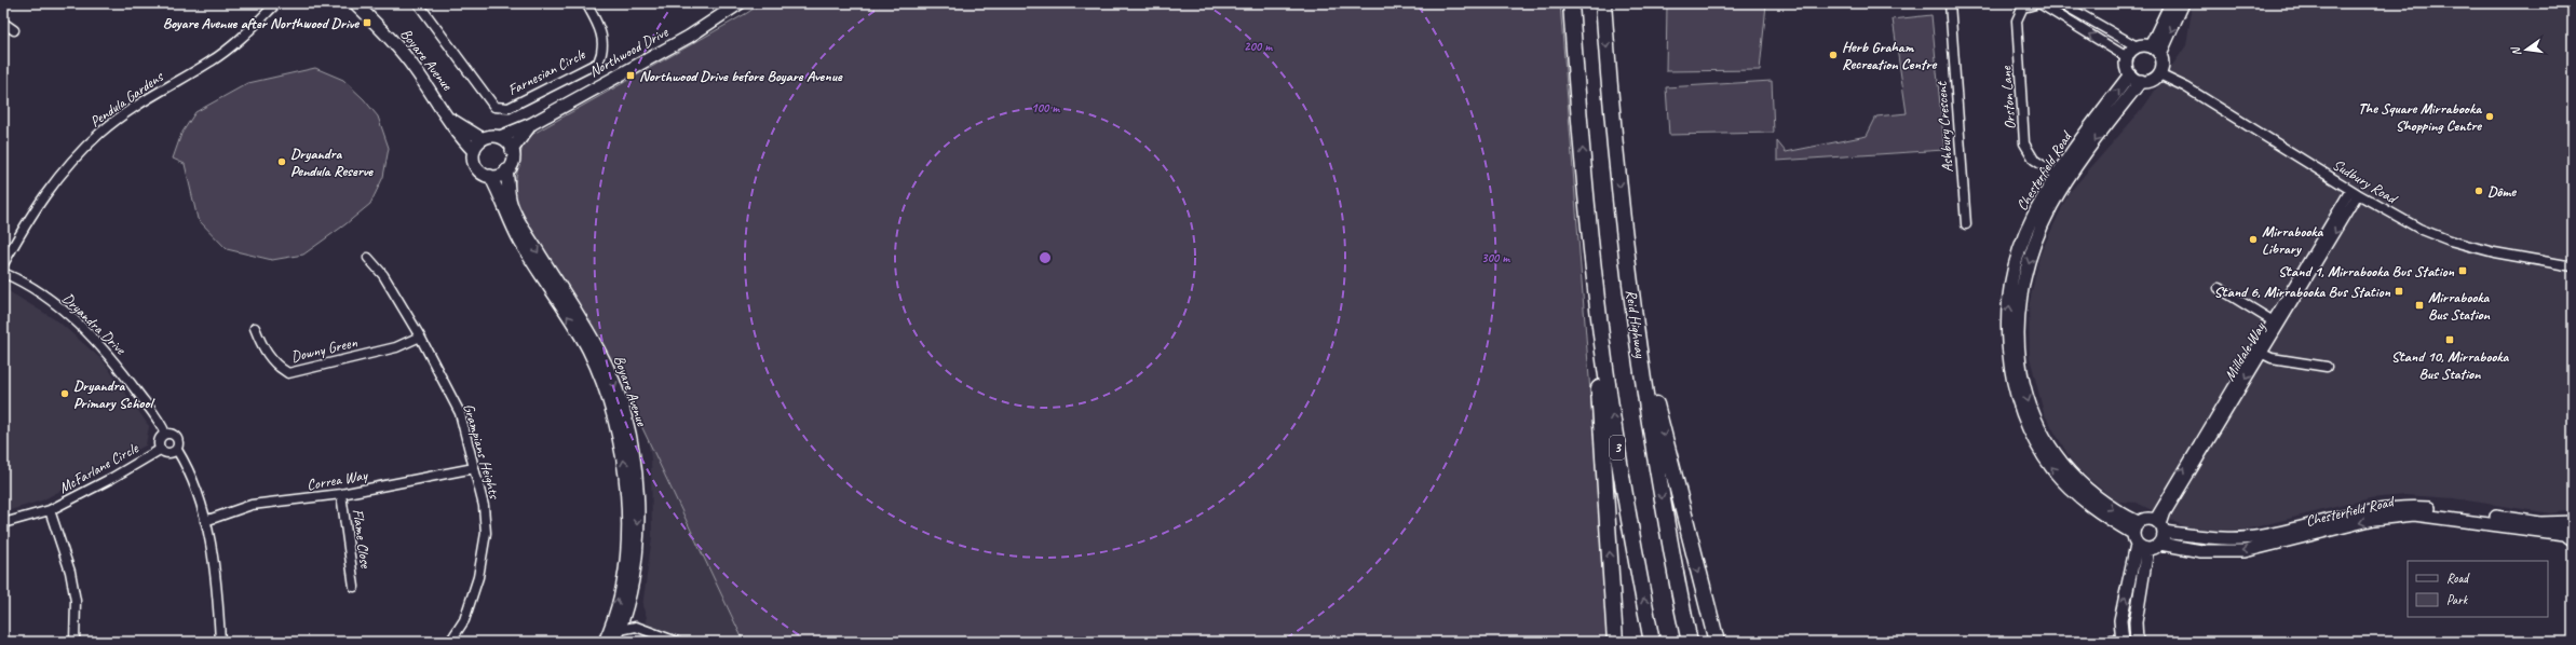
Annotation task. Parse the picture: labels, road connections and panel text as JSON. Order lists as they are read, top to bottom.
{
  "streets": {
    "highway": ["Reid Highway", "3"],
    "street": [
      "Northwood Drive",
      "Boyare Avenue",
      "Farnesian Circle",
      "Orston Lane",
      "Pendula Gardens",
      "Ashbury Crescent",
      "Chesterfield Road",
      "Sudbury Road",
      "Dryandra Drive",
      "Downy Green",
      "Milldale Way",
      "Grampians Heights",
      "McFarlane Circle",
      "Correa Way",
      "Flame Close"
    ]
  },
  "crossings": [
    ["Northwood Drive", "Boyare Avenue"],
    ["Orston Lane", "Chesterfield Road"],
    ["Chesterfield Road", "Sudbury Road"],
    ["Chesterfield Road", "Milldale Way"],
    ["Sudbury Road", "Milldale Way"],
    ["Dryandra Drive", "McFarlane Circle"],
    ["Dryandra Drive", "Correa Way"],
    ["Downy Green", "Grampians Heights"],
    ["Grampians Heights", "Correa Way"],
    ["Correa Way", "Flame Close"]
  ],
  "places": {
    "transit": [
      "Boyare Avenue after Northwood Drive",
      "Northwood Drive before Boyare Avenue",
      "Stand 1, Mirrabooka Bus Station",
      "Stand 6, Mirrabooka Bus Station",
      "Mirrabooka Bus Station",
      "Stand 10, Mirrabooka Bus Station"
    ],
    "other": [
      "Herb Graham Recreation Centre",
      "The Square Mirrabooka Shopping Centre",
      "Dryandra Pendula Reserve",
      "Dôme",
      "Mirrabooka Library",
      "Dryandra Primary School"
    ]
  },
  "legend": ["Road", "Park"],
  "north": "left",
  "rings": ["200 m", "100 m", "300 m"]
}
